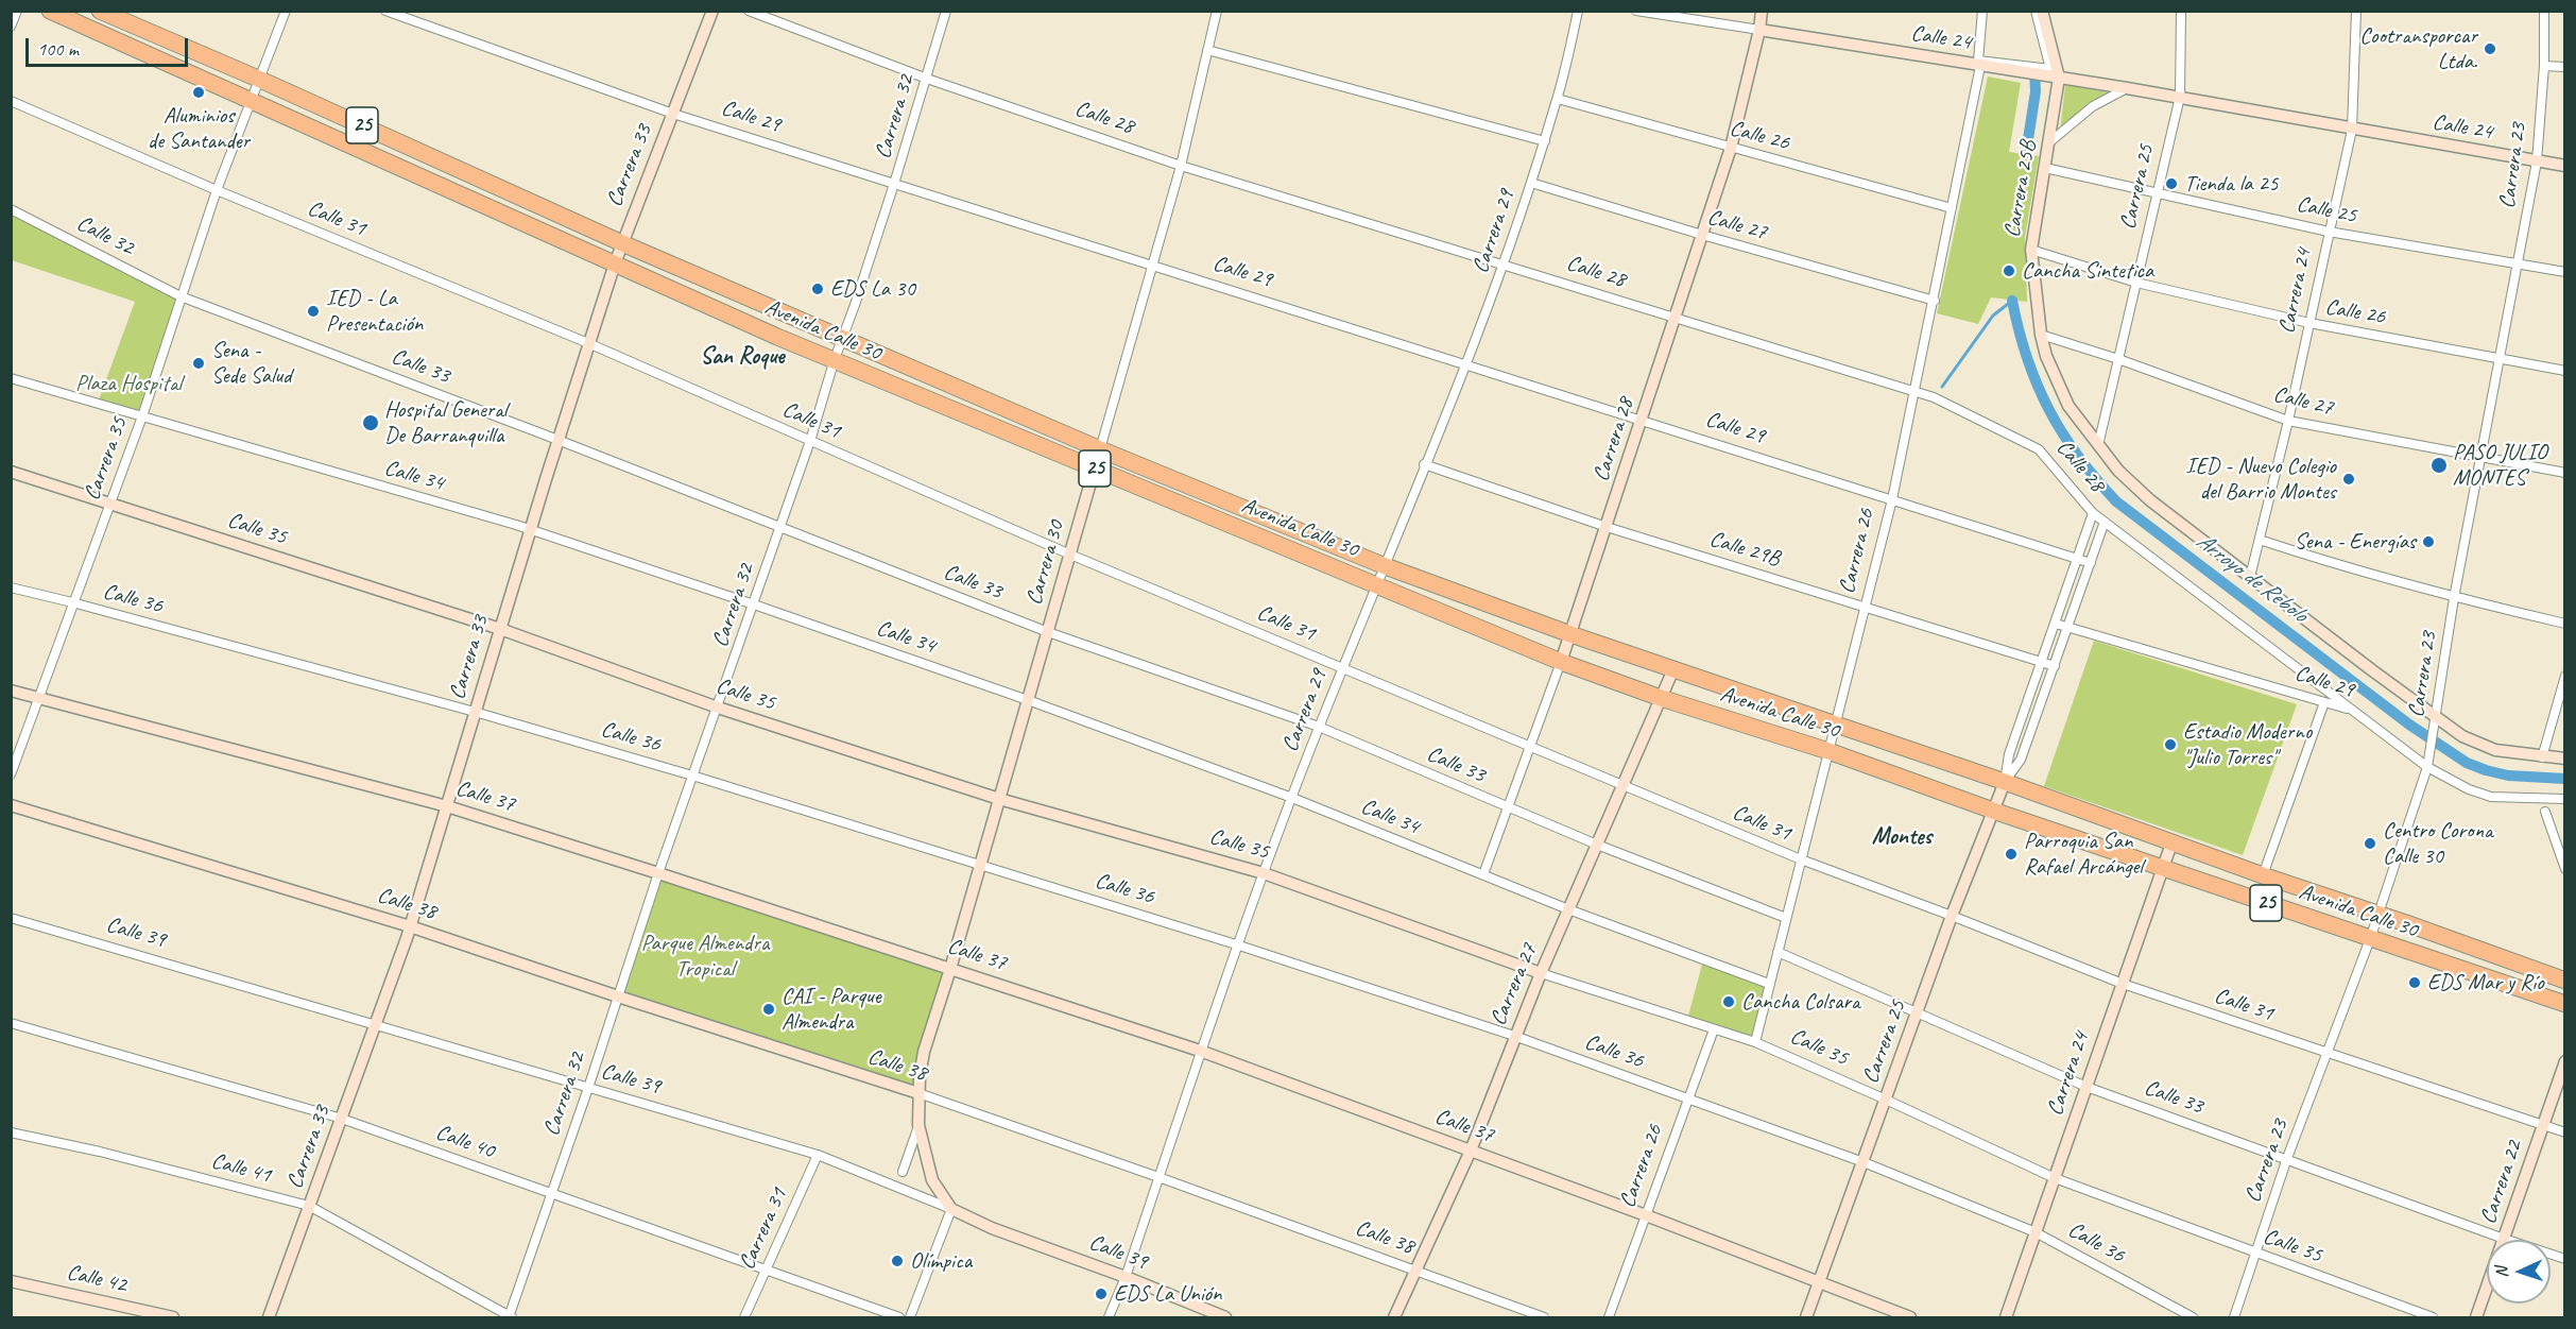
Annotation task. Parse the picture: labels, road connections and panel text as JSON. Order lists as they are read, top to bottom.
{
  "streets": {
    "highway": ["25", "Avenida Calle 30"],
    "street": [
      "Calle 24",
      "Calle 29",
      "Carrera 32",
      "Calle 28",
      "Calle 26",
      "Carrera 33",
      "Carrera 23",
      "Carrera 25",
      "Carrera 25B",
      "Calle 25",
      "Calle 31",
      "Calle 27",
      "Carrera 29",
      "Calle 32",
      "Carrera 24",
      "Calle 33",
      "Carrera 28",
      "Carrera 35",
      "Calle 34",
      "Calle 35",
      "Calle 29B",
      "Carrera 26",
      "Carrera 30",
      "Calle 36",
      "Calle 37",
      "Calle 38",
      "Calle 39",
      "Carrera 27",
      "Calle 40",
      "Calle 41",
      "Carrera 22",
      "Carrera 31",
      "Calle 42"
    ]
  },
  "crossings": [
    ["Calle 24", "Carrera 23"],
    ["Calle 24", "Carrera 25"],
    ["Calle 24", "Carrera 25B"],
    ["Calle 24", "Carrera 24"],
    ["Calle 24", "Carrera 28"],
    ["Calle 24", "Carrera 26"],
    ["Calle 29", "Carrera 32"],
    ["Calle 29", "Calle 28"],
    ["Calle 29", "Carrera 33"],
    ["Calle 29", "Carrera 23"],
    ["Calle 29", "Carrera 25"],
    ["Calle 29", "Carrera 29"],
    ["Calle 29", "Carrera 24"],
    ["Calle 29", "Carrera 28"],
    ["Calle 29", "Carrera 26"],
    ["Calle 29", "Carrera 30"],
    ["Carrera 32", "Calle 28"],
    ["Carrera 32", "Calle 31"],
    ["Carrera 32", "Avenida Calle 30"],
    ["Carrera 32", "Calle 33"],
    ["Carrera 32", "Calle 34"],
    ["Carrera 32", "Calle 35"],
    ["Carrera 32", "Calle 36"],
    ["Carrera 32", "Calle 37"],
    ["Carrera 32", "Calle 38"],
    ["Carrera 32", "Calle 39"],
    ["Carrera 32", "Calle 40"],
    ["Carrera 32", "Calle 41"],
    ["Calle 28", "Carrera 25"],
    ["Calle 28", "Carrera 25B"],
    ["Calle 28", "Carrera 29"],
    ["Calle 28", "Carrera 24"],
    ["Calle 28", "Carrera 28"],
    ["Calle 28", "Carrera 26"],
    ["Calle 28", "Carrera 30"],
    ["Calle 26", "Carrera 23"],
    ["Calle 26", "Carrera 25"],
    ["Calle 26", "Carrera 25B"],
    ["Calle 26", "Carrera 29"],
    ["Calle 26", "Carrera 24"],
    ["Calle 26", "Carrera 28"],
    ["Calle 26", "Carrera 26"],
    ["Carrera 33", "Calle 31"],
    ["Carrera 33", "Avenida Calle 30"],
    ["Carrera 33", "Calle 33"],
    ["Carrera 33", "Calle 34"],
    ["Carrera 33", "Calle 35"],
    ["Carrera 33", "Calle 36"],
    ["Carrera 33", "Calle 37"],
    ["Carrera 33", "Calle 38"],
    ["Carrera 33", "Calle 39"],
    ["Carrera 33", "Calle 40"],
    ["Carrera 33", "Calle 41"],
    ["Carrera 23", "Calle 25"],
    ["Carrera 23", "Calle 31"],
    ["Carrera 23", "Calle 27"],
    ["Carrera 23", "Avenida Calle 30"],
    ["Carrera 23", "Calle 33"],
    ["Carrera 23", "Calle 35"],
    ["Carrera 25", "Carrera 25B"],
    ["Carrera 25", "Calle 25"],
    ["Carrera 25", "Calle 31"],
    ["Carrera 25", "Calle 27"],
    ["Carrera 25", "Avenida Calle 30"],
    ["Carrera 25", "Calle 33"],
    ["Carrera 25", "Calle 35"],
    ["Carrera 25", "Calle 29B"],
    ["Carrera 25", "Calle 36"],
    ["Carrera 25", "Calle 37"],
    ["Carrera 25B", "Calle 25"],
    ["Carrera 25B", "Calle 27"],
    ["Calle 25", "Carrera 24"],
    ["Calle 31", "Carrera 29"],
    ["Calle 31", "Carrera 24"],
    ["Calle 31", "Carrera 28"],
    ["Calle 31", "Carrera 35"],
    ["Calle 31", "Carrera 26"],
    ["Calle 31", "Carrera 30"],
    ["Calle 31", "Carrera 27"],
    ["Calle 31", "Carrera 22"],
    ["Calle 27", "Carrera 29"],
    ["Calle 27", "Carrera 24"],
    ["Calle 27", "Carrera 28"],
    ["Calle 27", "Carrera 26"],
    ["Carrera 29", "Avenida Calle 30"],
    ["Carrera 29", "Calle 33"],
    ["Carrera 29", "Calle 34"],
    ["Carrera 29", "Calle 35"],
    ["Carrera 29", "Calle 29B"],
    ["Carrera 29", "Calle 36"],
    ["Carrera 29", "Calle 37"],
    ["Carrera 29", "Calle 38"],
    ["Carrera 29", "Calle 39"],
    ["Calle 32", "Calle 33"],
    ["Calle 32", "Carrera 35"],
    ["Carrera 24", "Avenida Calle 30"],
    ["Carrera 24", "Calle 33"],
    ["Carrera 24", "Calle 35"],
    ["Carrera 24", "Calle 36"],
    ["Avenida Calle 30", "Carrera 28"],
    ["Avenida Calle 30", "Carrera 35"],
    ["Avenida Calle 30", "Carrera 26"],
    ["Avenida Calle 30", "Carrera 30"],
    ["Avenida Calle 30", "Carrera 27"],
    ["Calle 33", "Carrera 28"],
    ["Calle 33", "Carrera 35"],
    ["Calle 33", "Carrera 26"],
    ["Calle 33", "Carrera 30"],
    ["Calle 33", "Carrera 27"],
    ["Calle 33", "Carrera 22"],
    ["Carrera 28", "Calle 34"],
    ["Carrera 28", "Calle 29B"],
    ["Carrera 35", "Calle 34"],
    ["Carrera 35", "Calle 35"],
    ["Carrera 35", "Calle 36"],
    ["Carrera 35", "Calle 37"],
    ["Calle 34", "Carrera 26"],
    ["Calle 34", "Carrera 30"],
    ["Calle 34", "Carrera 27"],
    ["Calle 35", "Carrera 26"],
    ["Calle 35", "Carrera 30"],
    ["Calle 35", "Carrera 27"],
    ["Calle 29B", "Carrera 26"],
    ["Carrera 26", "Calle 36"],
    ["Carrera 26", "Calle 37"],
    ["Carrera 30", "Calle 36"],
    ["Carrera 30", "Calle 37"],
    ["Carrera 30", "Calle 38"],
    ["Carrera 30", "Calle 39"],
    ["Calle 36", "Carrera 27"],
    ["Calle 37", "Carrera 27"],
    ["Calle 38", "Carrera 27"],
    ["Calle 39", "Carrera 31"],
    ["Calle 40", "Carrera 31"]
  ],
  "districts": ["San Roque", "Montes"],
  "water": ["Arroyo de Rebolo"],
  "parks": ["Plaza Hospital", "Parque Almendra Tropical"],
  "places": [
    "Cootransporcar Ltda.",
    "Aluminios de Santander",
    "Tienda la 25",
    "Cancha Sintetica",
    "EDS La 30",
    "IED - La Presentación",
    "Sena - Sede Salud",
    "Hospital General De Barranquilla",
    "PASO JULIO MONTES",
    "IED - Nuevo Colegio del Barrio Montes",
    "Sena - Energías",
    "Estadio Moderno \"Julio Torres\"",
    "Centro Corona Calle 30",
    "Parroquia San Rafael Arcángel",
    "EDS Mar y Río",
    "Cancha Colsara",
    "CAI - Parque Almendra",
    "Olímpica",
    "EDS La Unión"
  ],
  "scale_bar": "100 m",
  "north": "left"
}
